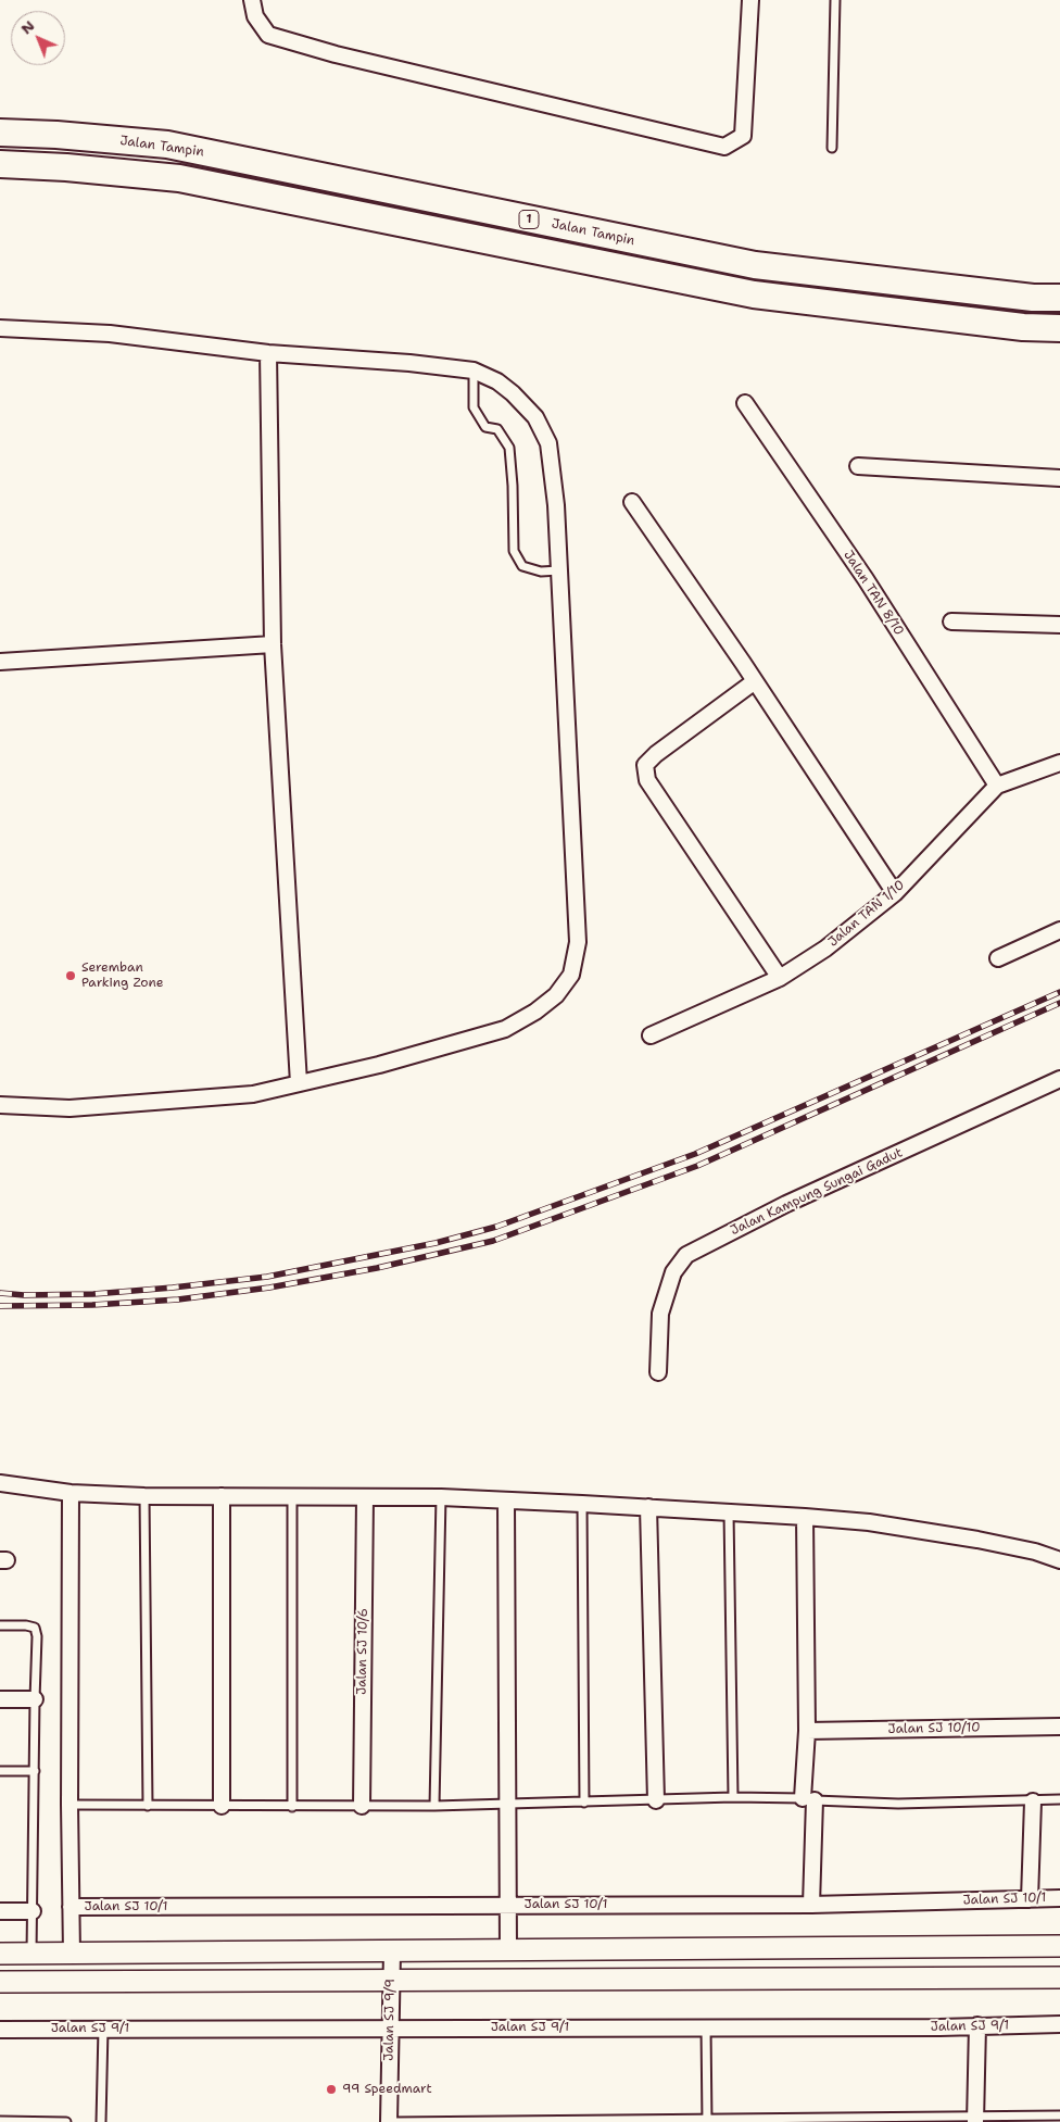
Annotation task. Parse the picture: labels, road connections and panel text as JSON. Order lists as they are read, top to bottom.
{
  "streets": {
    "highway": ["Jalan Tampin", "1"],
    "street": [
      "Jalan TAN 8/10",
      "Jalan TAN 1/10",
      "Jalan Kampung Sungai Gadut",
      "Jalan SJ 10/6",
      "Jalan SJ 10/10",
      "Jalan SJ 10/1",
      "Jalan SJ 9/9",
      "Jalan SJ 9/1"
    ]
  },
  "crossings": [
    ["Jalan TAN 8/10", "Jalan TAN 1/10"],
    ["Jalan SJ 9/9", "Jalan SJ 9/1"]
  ],
  "places": ["Seremban Parking Zone", "99 Speedmart"],
  "north": "top left"
}
